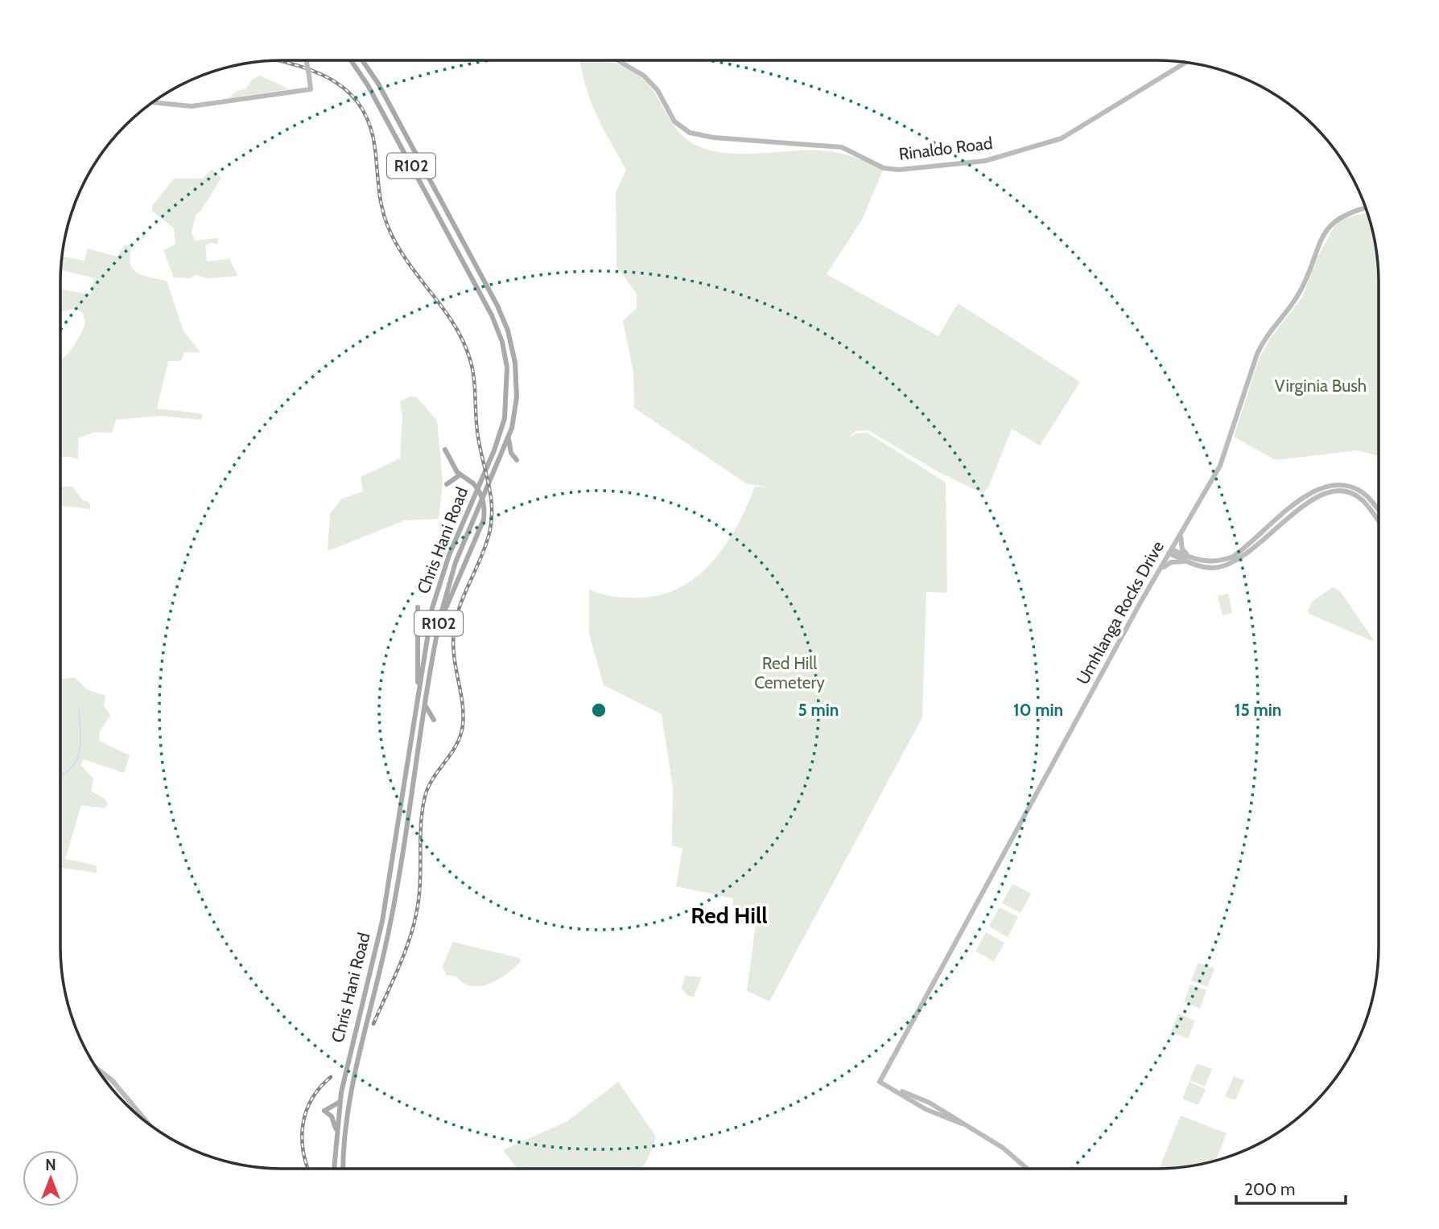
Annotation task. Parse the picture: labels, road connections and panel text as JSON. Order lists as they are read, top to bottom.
{
  "streets": {
    "main road": ["R102", "Chris Hani Road"],
    "street": ["Rinaldo Road", "Umhlanga Rocks Drive"]
  },
  "districts": ["Red Hill"],
  "parks": ["Virginia Bush", "Red Hill Cemetery"],
  "scale_bar": "200 m",
  "north": "top",
  "rings": ["5 min", "10 min", "15 min"]
}
